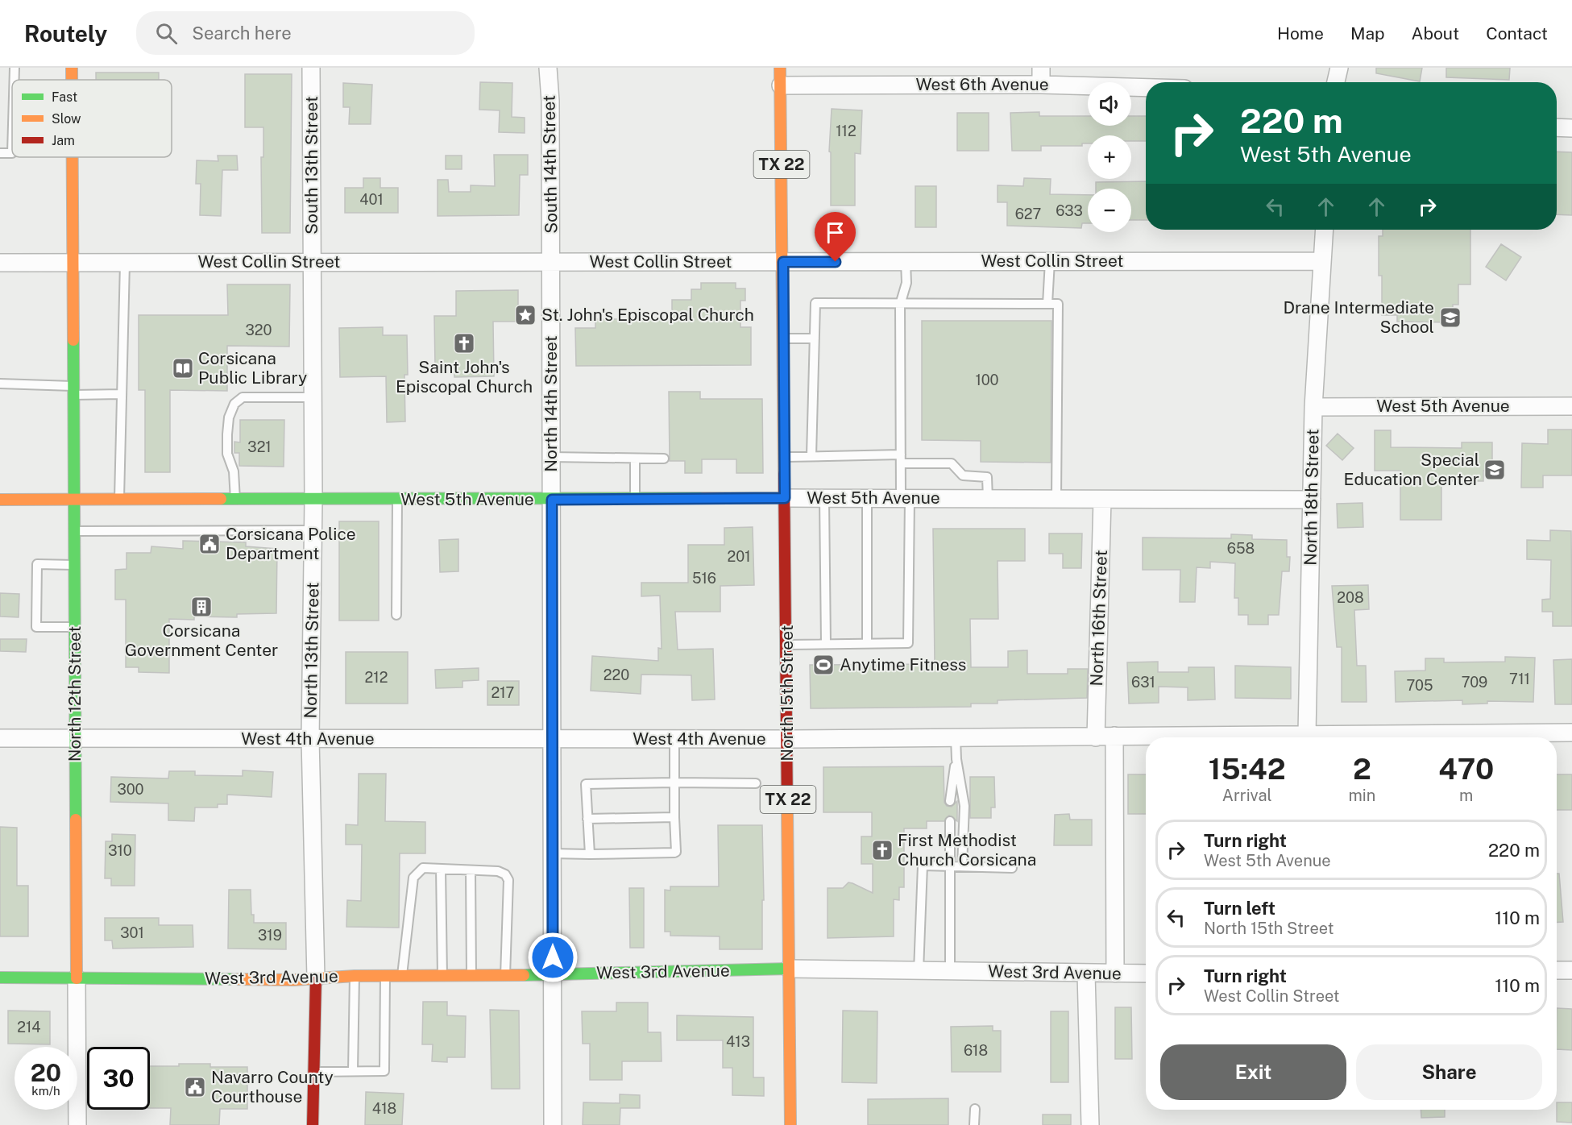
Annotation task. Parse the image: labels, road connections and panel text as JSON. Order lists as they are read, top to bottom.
{
  "streets": {
    "main road": [
      "TX 22",
      "West 5th Avenue",
      "North 13th Street",
      "North 15th Street",
      "North 12th Street",
      "West 3rd Avenue"
    ],
    "street": [
      "West 6th Avenue",
      "South 14th Street",
      "South 13th Street",
      "West Collin Street",
      "North 14th Street",
      "North 18th Street",
      "North 16th Street",
      "West 4th Avenue"
    ]
  },
  "crossings": [
    ["West 6th Avenue", "TX 22"],
    ["South 14th Street", "West Collin Street"],
    ["South 14th Street", "North 14th Street"],
    ["TX 22", "West Collin Street"],
    ["TX 22", "North 15th Street"],
    ["South 13th Street", "West Collin Street"],
    ["South 13th Street", "North 13th Street"],
    ["West Collin Street", "North 14th Street"],
    ["West Collin Street", "North 18th Street"],
    ["West Collin Street", "North 13th Street"],
    ["West Collin Street", "North 15th Street"],
    ["West Collin Street", "North 12th Street"],
    ["North 14th Street", "West 5th Avenue"],
    ["North 14th Street", "West 4th Avenue"],
    ["North 14th Street", "West 3rd Avenue"],
    ["West 5th Avenue", "North 18th Street"],
    ["West 5th Avenue", "North 16th Street"],
    ["West 5th Avenue", "North 13th Street"],
    ["West 5th Avenue", "North 15th Street"],
    ["West 5th Avenue", "North 12th Street"],
    ["North 18th Street", "West 4th Avenue"],
    ["North 16th Street", "West 4th Avenue"],
    ["North 13th Street", "West 4th Avenue"],
    ["North 13th Street", "West 3rd Avenue"],
    ["North 15th Street", "West 4th Avenue"],
    ["North 15th Street", "West 3rd Avenue"],
    ["North 12th Street", "West 4th Avenue"],
    ["North 12th Street", "West 3rd Avenue"]
  ],
  "places": {
    "place": ["St. John's Episcopal Church"],
    "school or university": ["Drane Intermediate School", "Special Education Center"],
    "church": ["Saint John's Episcopal Church", "First Methodist Church Corsicana"],
    "library": ["Corsicana Public Library"],
    "public building": ["Corsicana Police Department", "Navarro County Courthouse"],
    "building": ["Corsicana Government Center"],
    "sports": ["Anytime Fitness"]
  },
  "house_numbers": [
    "112",
    "401",
    "633",
    "627",
    "320",
    "100",
    "321",
    "658",
    "201",
    "516",
    "208",
    "220",
    "212",
    "711",
    "631",
    "709",
    "705",
    "217",
    "300",
    "310",
    "301",
    "319",
    "214",
    "413",
    "618",
    "418"
  ],
  "legend": ["Fast", "Slow", "Jam"],
  "page": {
    "header": "Routely",
    "search": "Search here",
    "nav": [
      "Home",
      "Map",
      "About",
      "Contact"
    ],
    "map_buttons": ["+", "−"],
    "turn": ["220 m", "West 5th Avenue"],
    "eta": [
      "15:42",
      "Arrival",
      "2",
      "min",
      "470",
      "m"
    ],
    "list": [
      {
        "name": "Turn right",
        "note": "West 5th Avenue",
        "value": "220 m"
      },
      {
        "name": "Turn left",
        "note": "North 15th Street",
        "value": "110 m"
      },
      {
        "name": "Turn right",
        "note": "West Collin Street",
        "value": "110 m"
      }
    ],
    "buttons": ["Exit", "Share"],
    "speed": "20 km/h",
    "limit": "30"
  }
}
